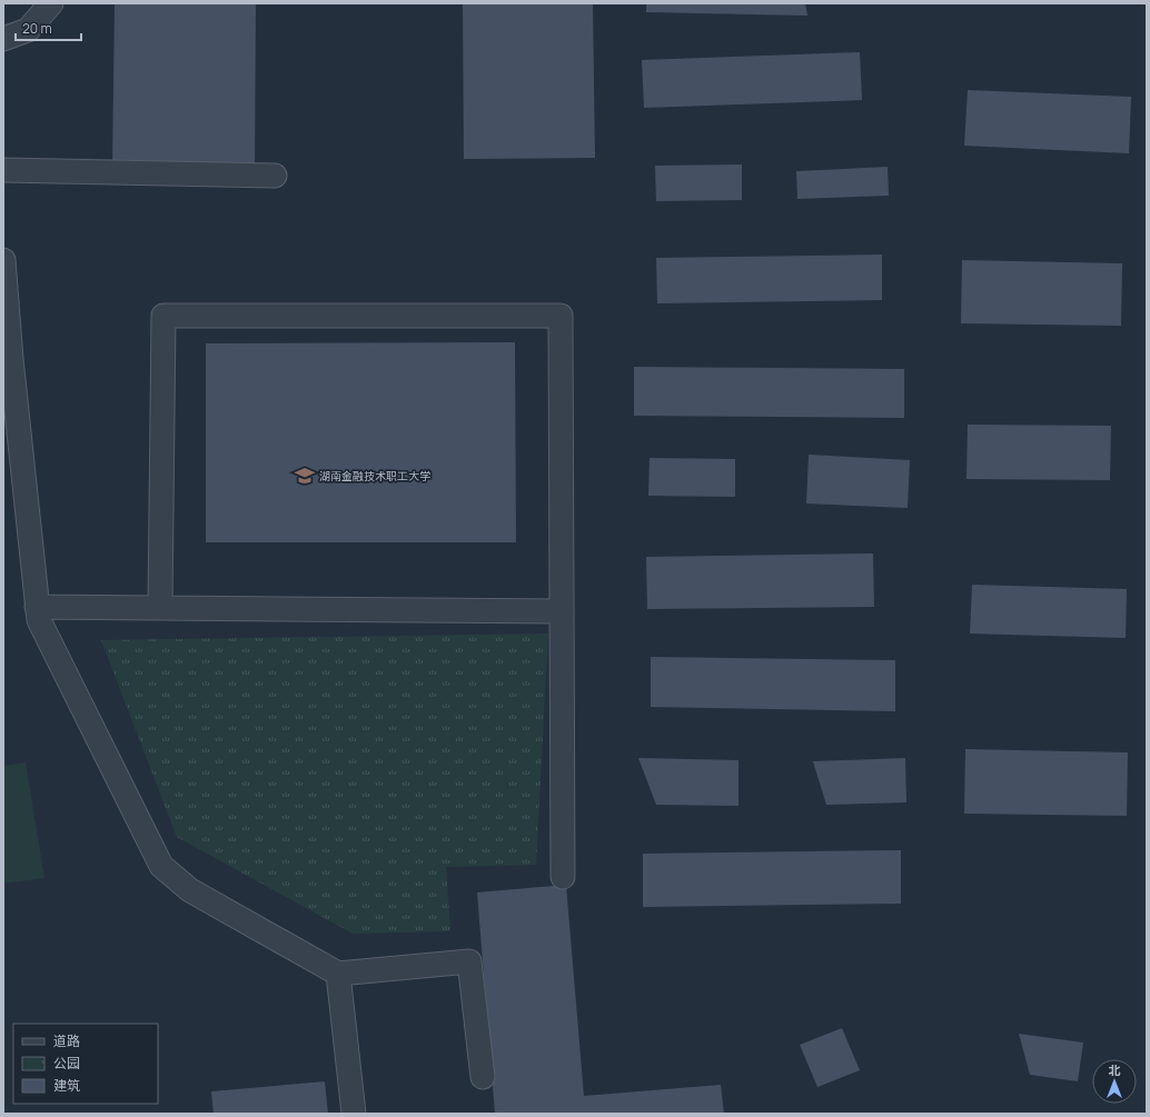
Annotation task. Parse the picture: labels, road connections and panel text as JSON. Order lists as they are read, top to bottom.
{
  "places": {
    "school or university": ["湖南金融技术职工大学"]
  },
  "legend": ["道路", "公园", "建筑"],
  "scale_bar": "20 m",
  "north": "top"
}
